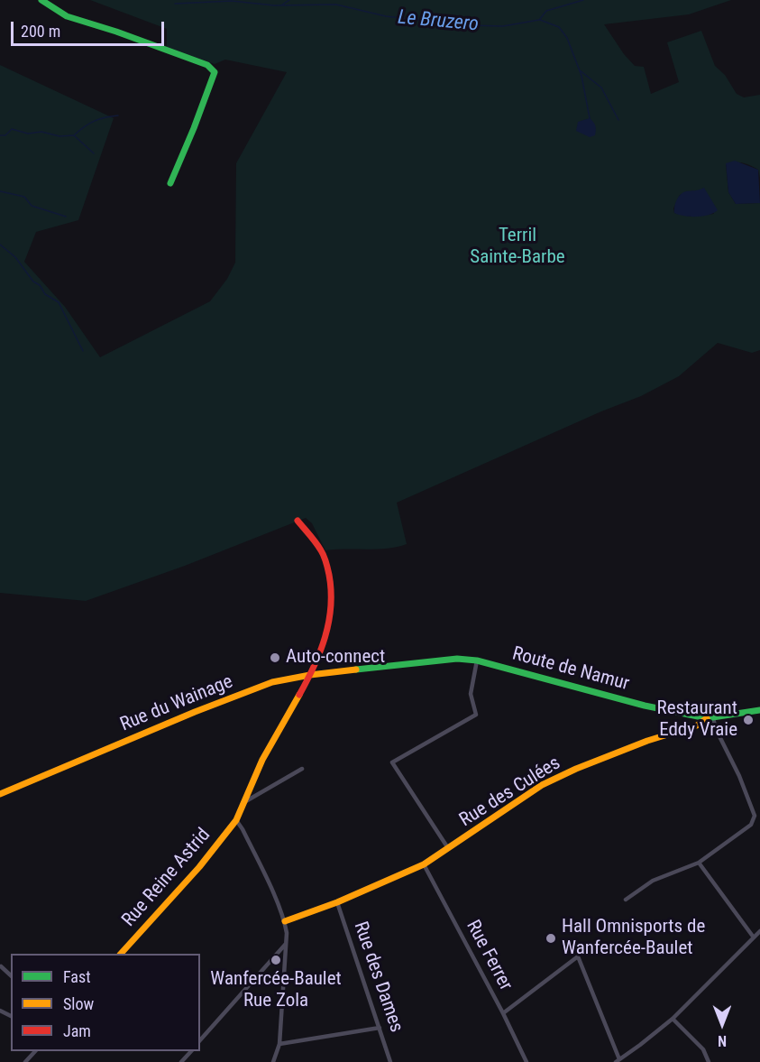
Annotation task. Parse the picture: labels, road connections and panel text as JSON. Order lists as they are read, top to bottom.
{
  "streets": {
    "street": [
      "Route de Namur",
      "Rue du Wainage",
      "Rue des Culées",
      "Rue Reine Astrid",
      "Rue Ferrer",
      "Rue des Dames"
    ]
  },
  "crossings": [
    ["Route de Namur", "Rue du Wainage"],
    ["Route de Namur", "Rue des Culées"],
    ["Rue du Wainage", "Rue Reine Astrid"],
    ["Rue des Culées", "Rue Ferrer"],
    ["Rue des Culées", "Rue des Dames"]
  ],
  "water": ["Le Bruzero"],
  "parks": ["Terril Sainte-Barbe"],
  "places": [
    "Auto-connect",
    "Restaurant Eddy Vraie",
    "Hall Omnisports de Wanfercée-Baulet",
    "Wanfercée-Baulet Rue Zola"
  ],
  "legend": ["Fast", "Slow", "Jam"],
  "scale_bar": "200 m",
  "north": "bottom"
}
